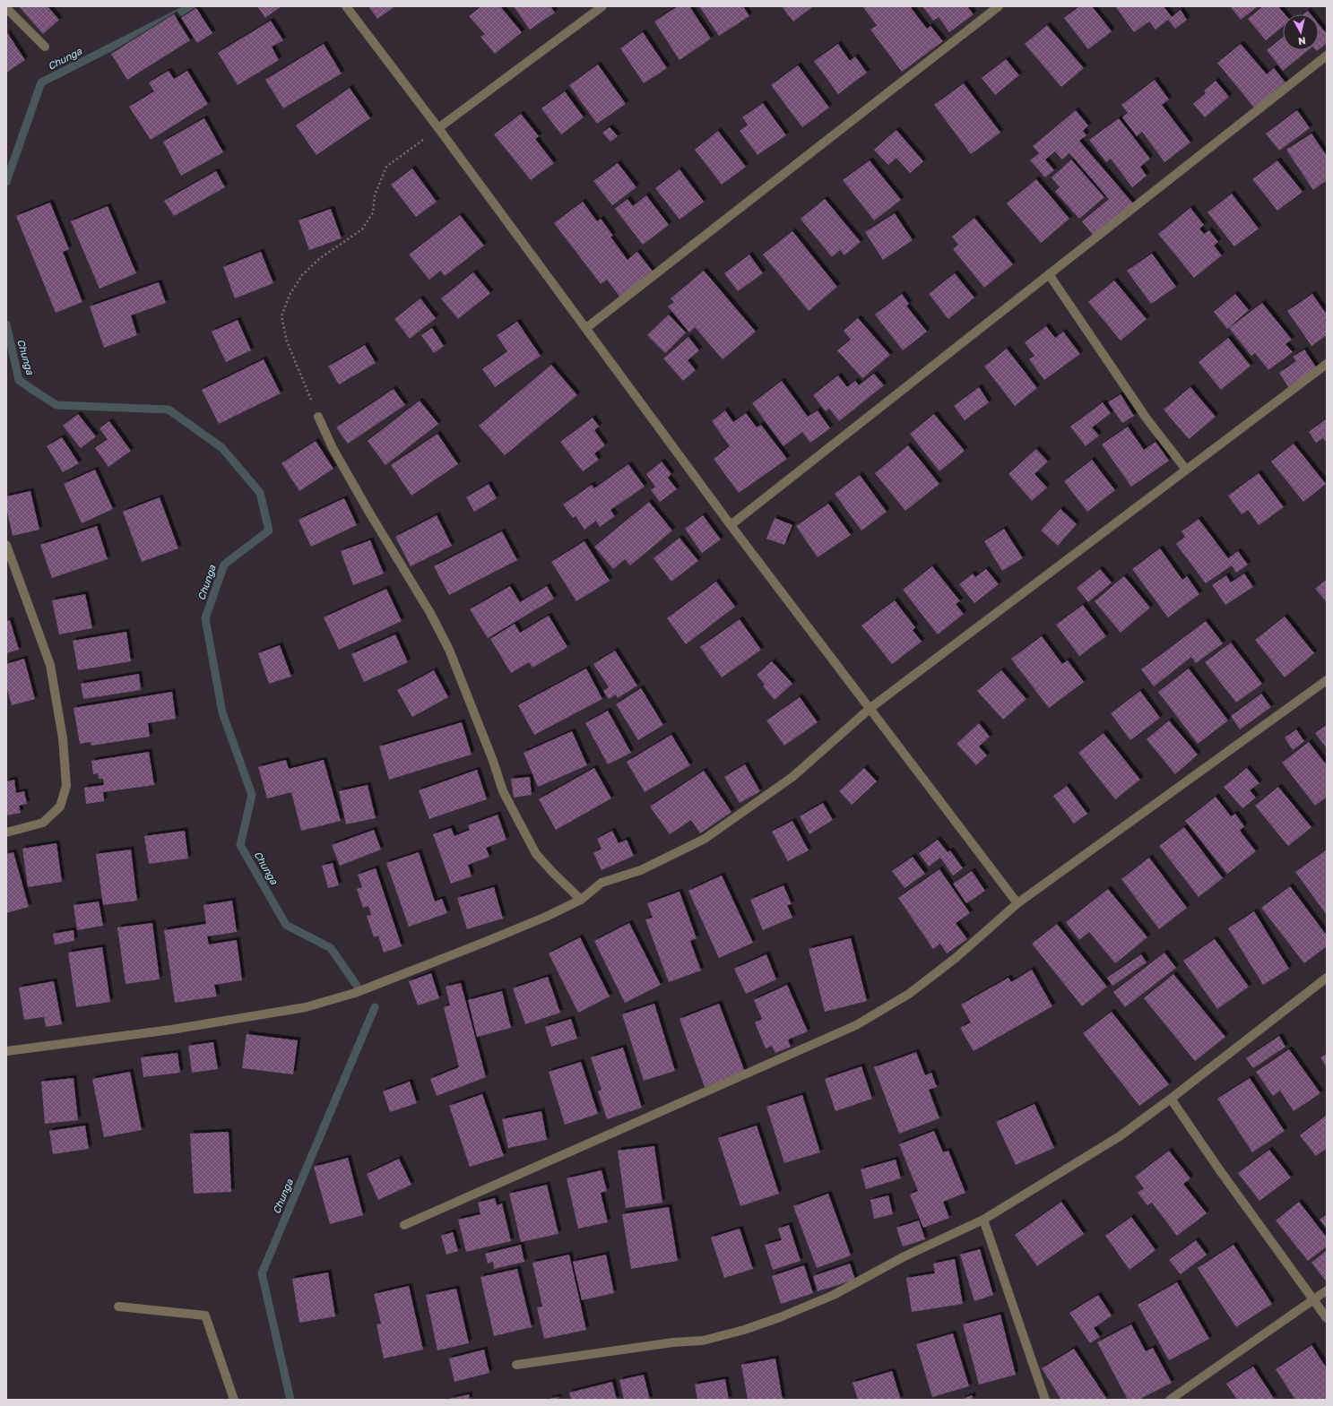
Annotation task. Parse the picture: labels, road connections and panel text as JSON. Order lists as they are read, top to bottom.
{
  "water": ["Chunga"],
  "north": "bottom"
}
